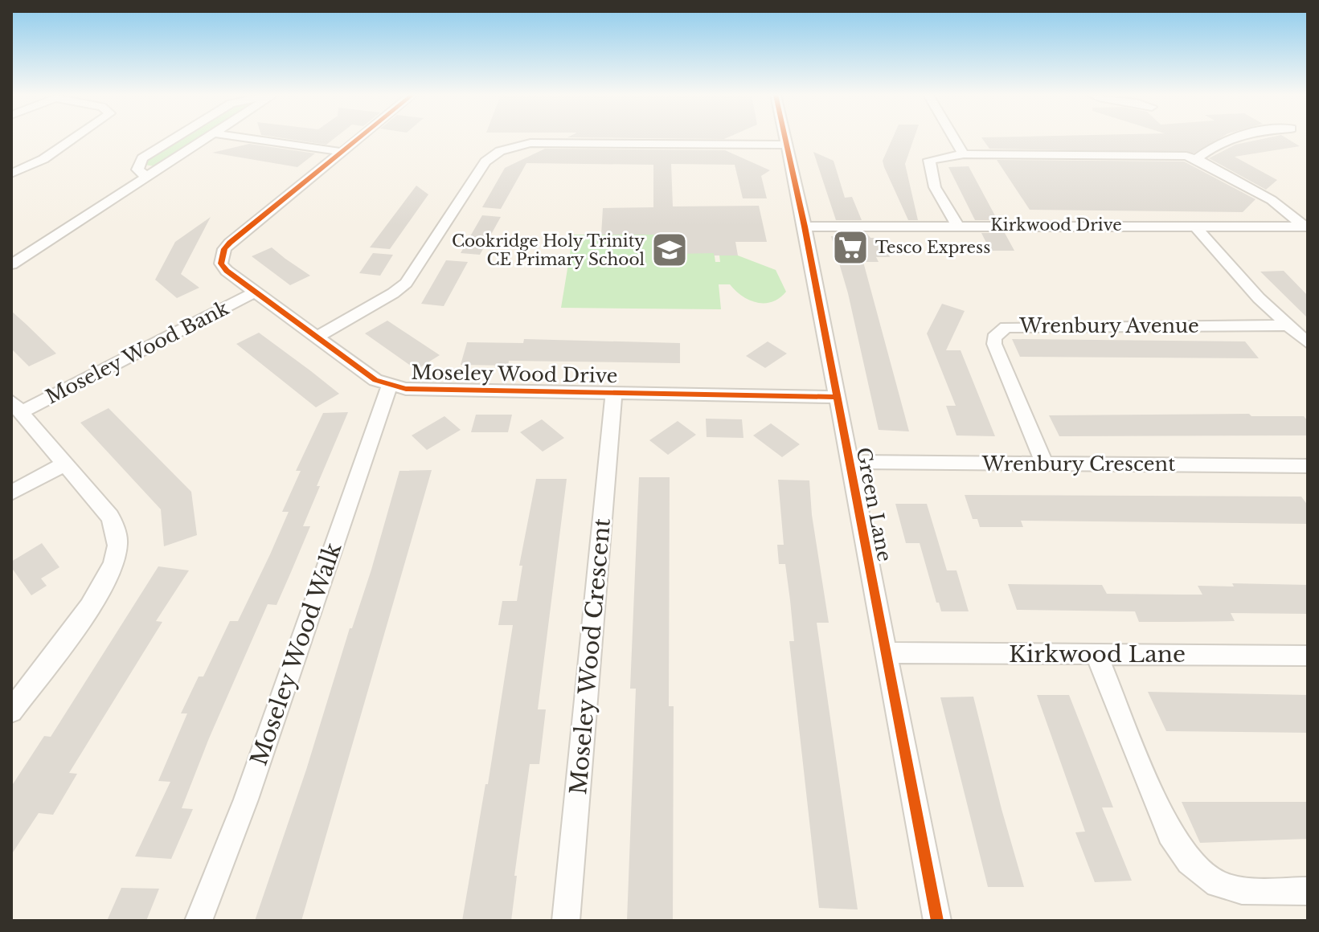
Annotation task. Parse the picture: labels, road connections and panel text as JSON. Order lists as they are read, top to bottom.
{
  "streets": {
    "street": [
      "Kirkwood Drive",
      "Wrenbury Avenue",
      "Moseley Wood Bank",
      "Moseley Wood Drive",
      "Wrenbury Crescent",
      "Green Lane",
      "Moseley Wood Walk",
      "Kirkwood Lane",
      "Moseley Wood Crescent"
    ]
  },
  "crossings": [
    ["Kirkwood Drive", "Green Lane"],
    ["Wrenbury Avenue", "Wrenbury Crescent"],
    ["Moseley Wood Bank", "Moseley Wood Drive"],
    ["Moseley Wood Drive", "Green Lane"],
    ["Moseley Wood Drive", "Moseley Wood Walk"],
    ["Moseley Wood Drive", "Moseley Wood Crescent"],
    ["Wrenbury Crescent", "Green Lane"],
    ["Green Lane", "Kirkwood Lane"]
  ],
  "places": {
    "supermarket": ["Tesco Express"],
    "school or university": ["Cookridge Holy Trinity CE Primary School"]
  }
}
